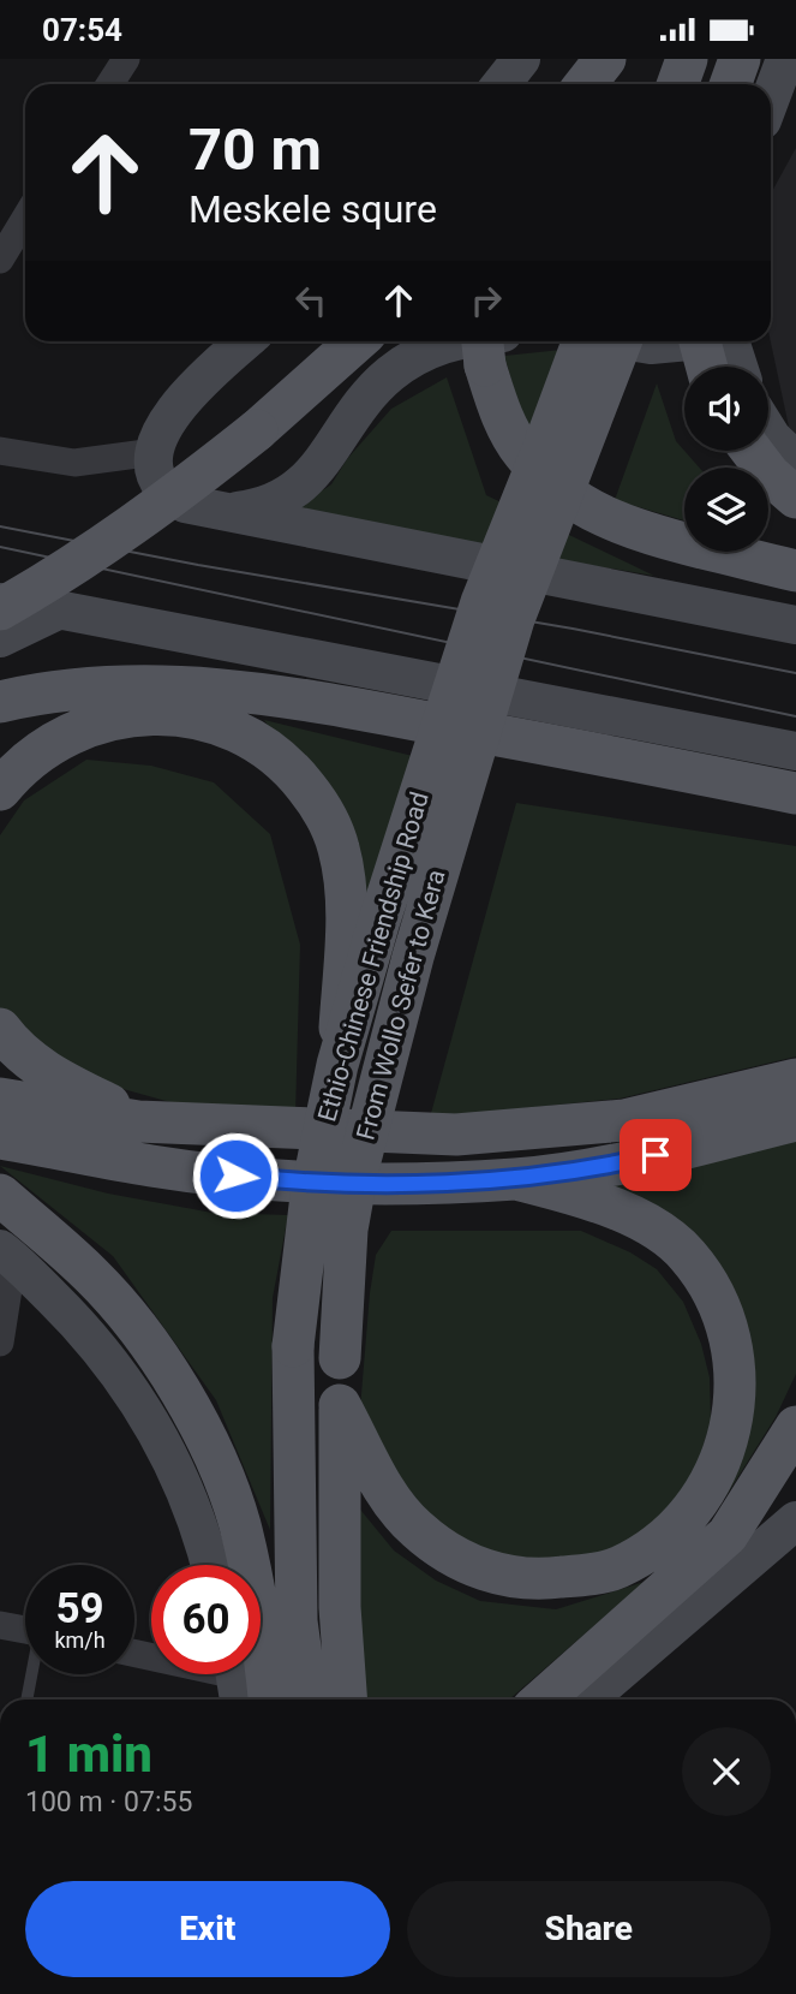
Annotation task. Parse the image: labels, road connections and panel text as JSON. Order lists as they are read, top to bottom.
{
  "streets": {
    "main road": ["Ethio-Chinese Friendship Road", "From Wollo Sefer to Kera"]
  },
  "page": {
    "status": "07:54",
    "turn": ["70 m", "Meskele squre"],
    "speed": "59 km/h",
    "limit": "60",
    "heading": ["1 min", "100 m · 07:55"],
    "buttons": ["Exit", "Share"]
  }
}
